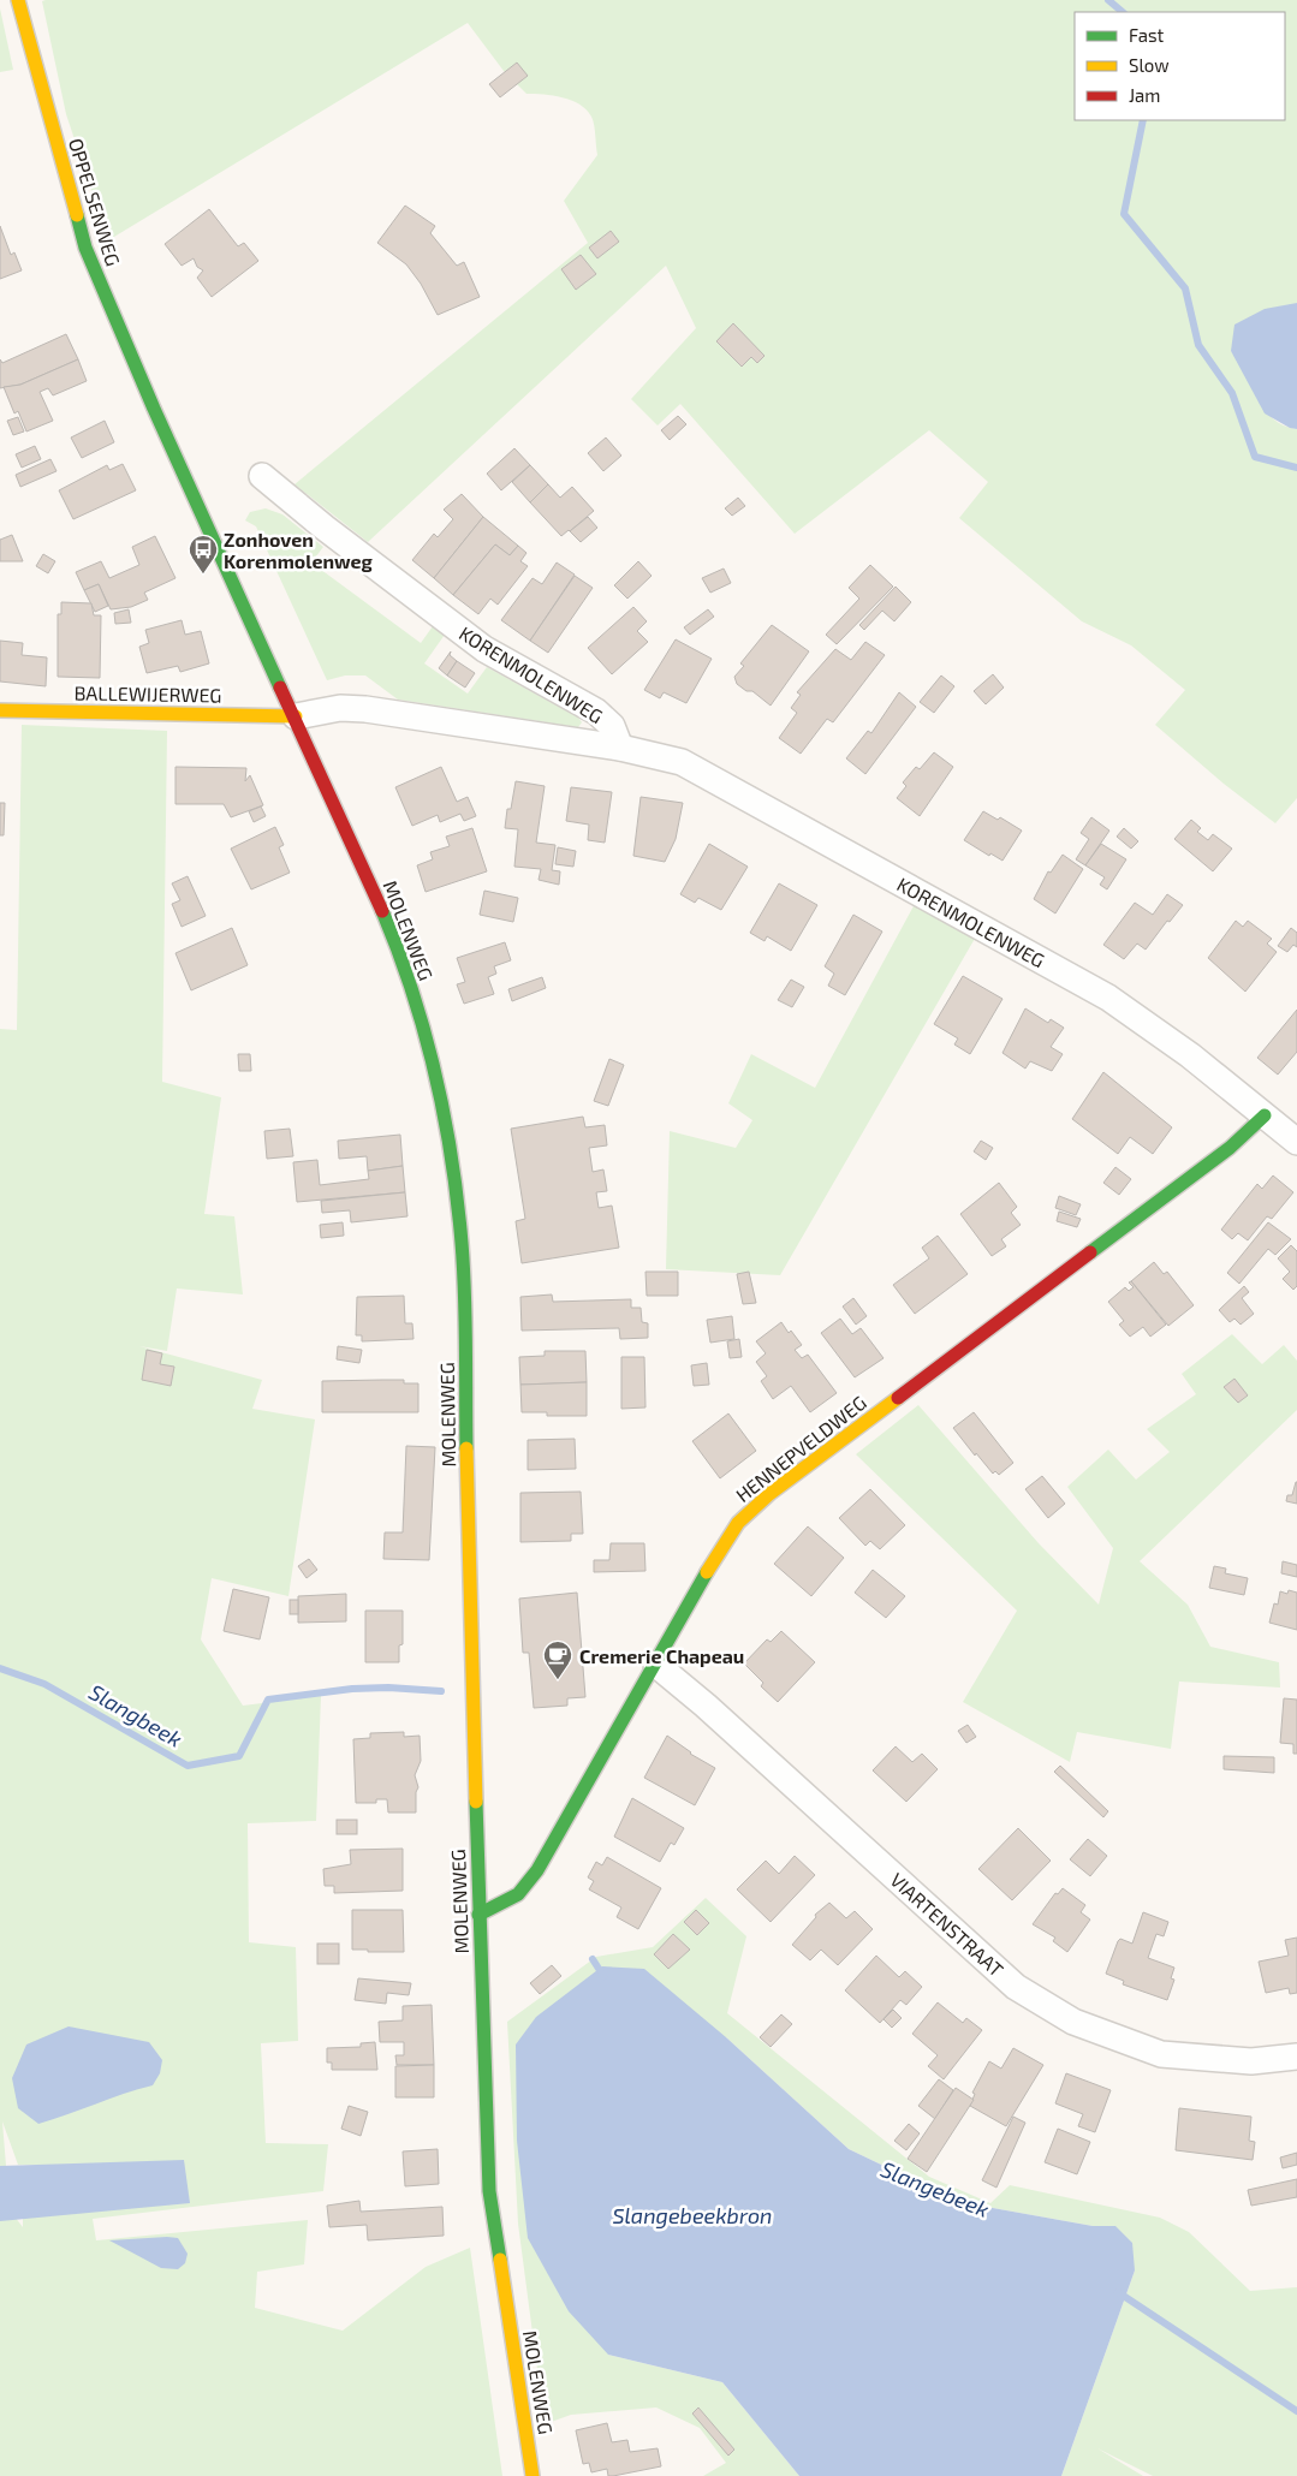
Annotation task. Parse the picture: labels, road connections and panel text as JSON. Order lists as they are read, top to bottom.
{
  "streets": {
    "street": [
      "OPPELSENWEG",
      "KORENMOLENWEG",
      "BALLEWIJERWEG",
      "MOLENWEG",
      "HENNEPVELDWEG",
      "VIARTENSTRAAT"
    ]
  },
  "crossings": [
    ["OPPELSENWEG", "MOLENWEG"],
    ["KORENMOLENWEG", "BALLEWIJERWEG"],
    ["KORENMOLENWEG", "MOLENWEG"],
    ["KORENMOLENWEG", "HENNEPVELDWEG"],
    ["BALLEWIJERWEG", "MOLENWEG"],
    ["MOLENWEG", "HENNEPVELDWEG"],
    ["HENNEPVELDWEG", "VIARTENSTRAAT"]
  ],
  "water": ["Slangbeek", "Slangebeek", "Slangebeekbron"],
  "places": {
    "bus stop": ["Zonhoven Korenmolenweg"],
    "cafe": ["Cremerie Chapeau"]
  },
  "legend": ["Fast", "Slow", "Jam"]
}
